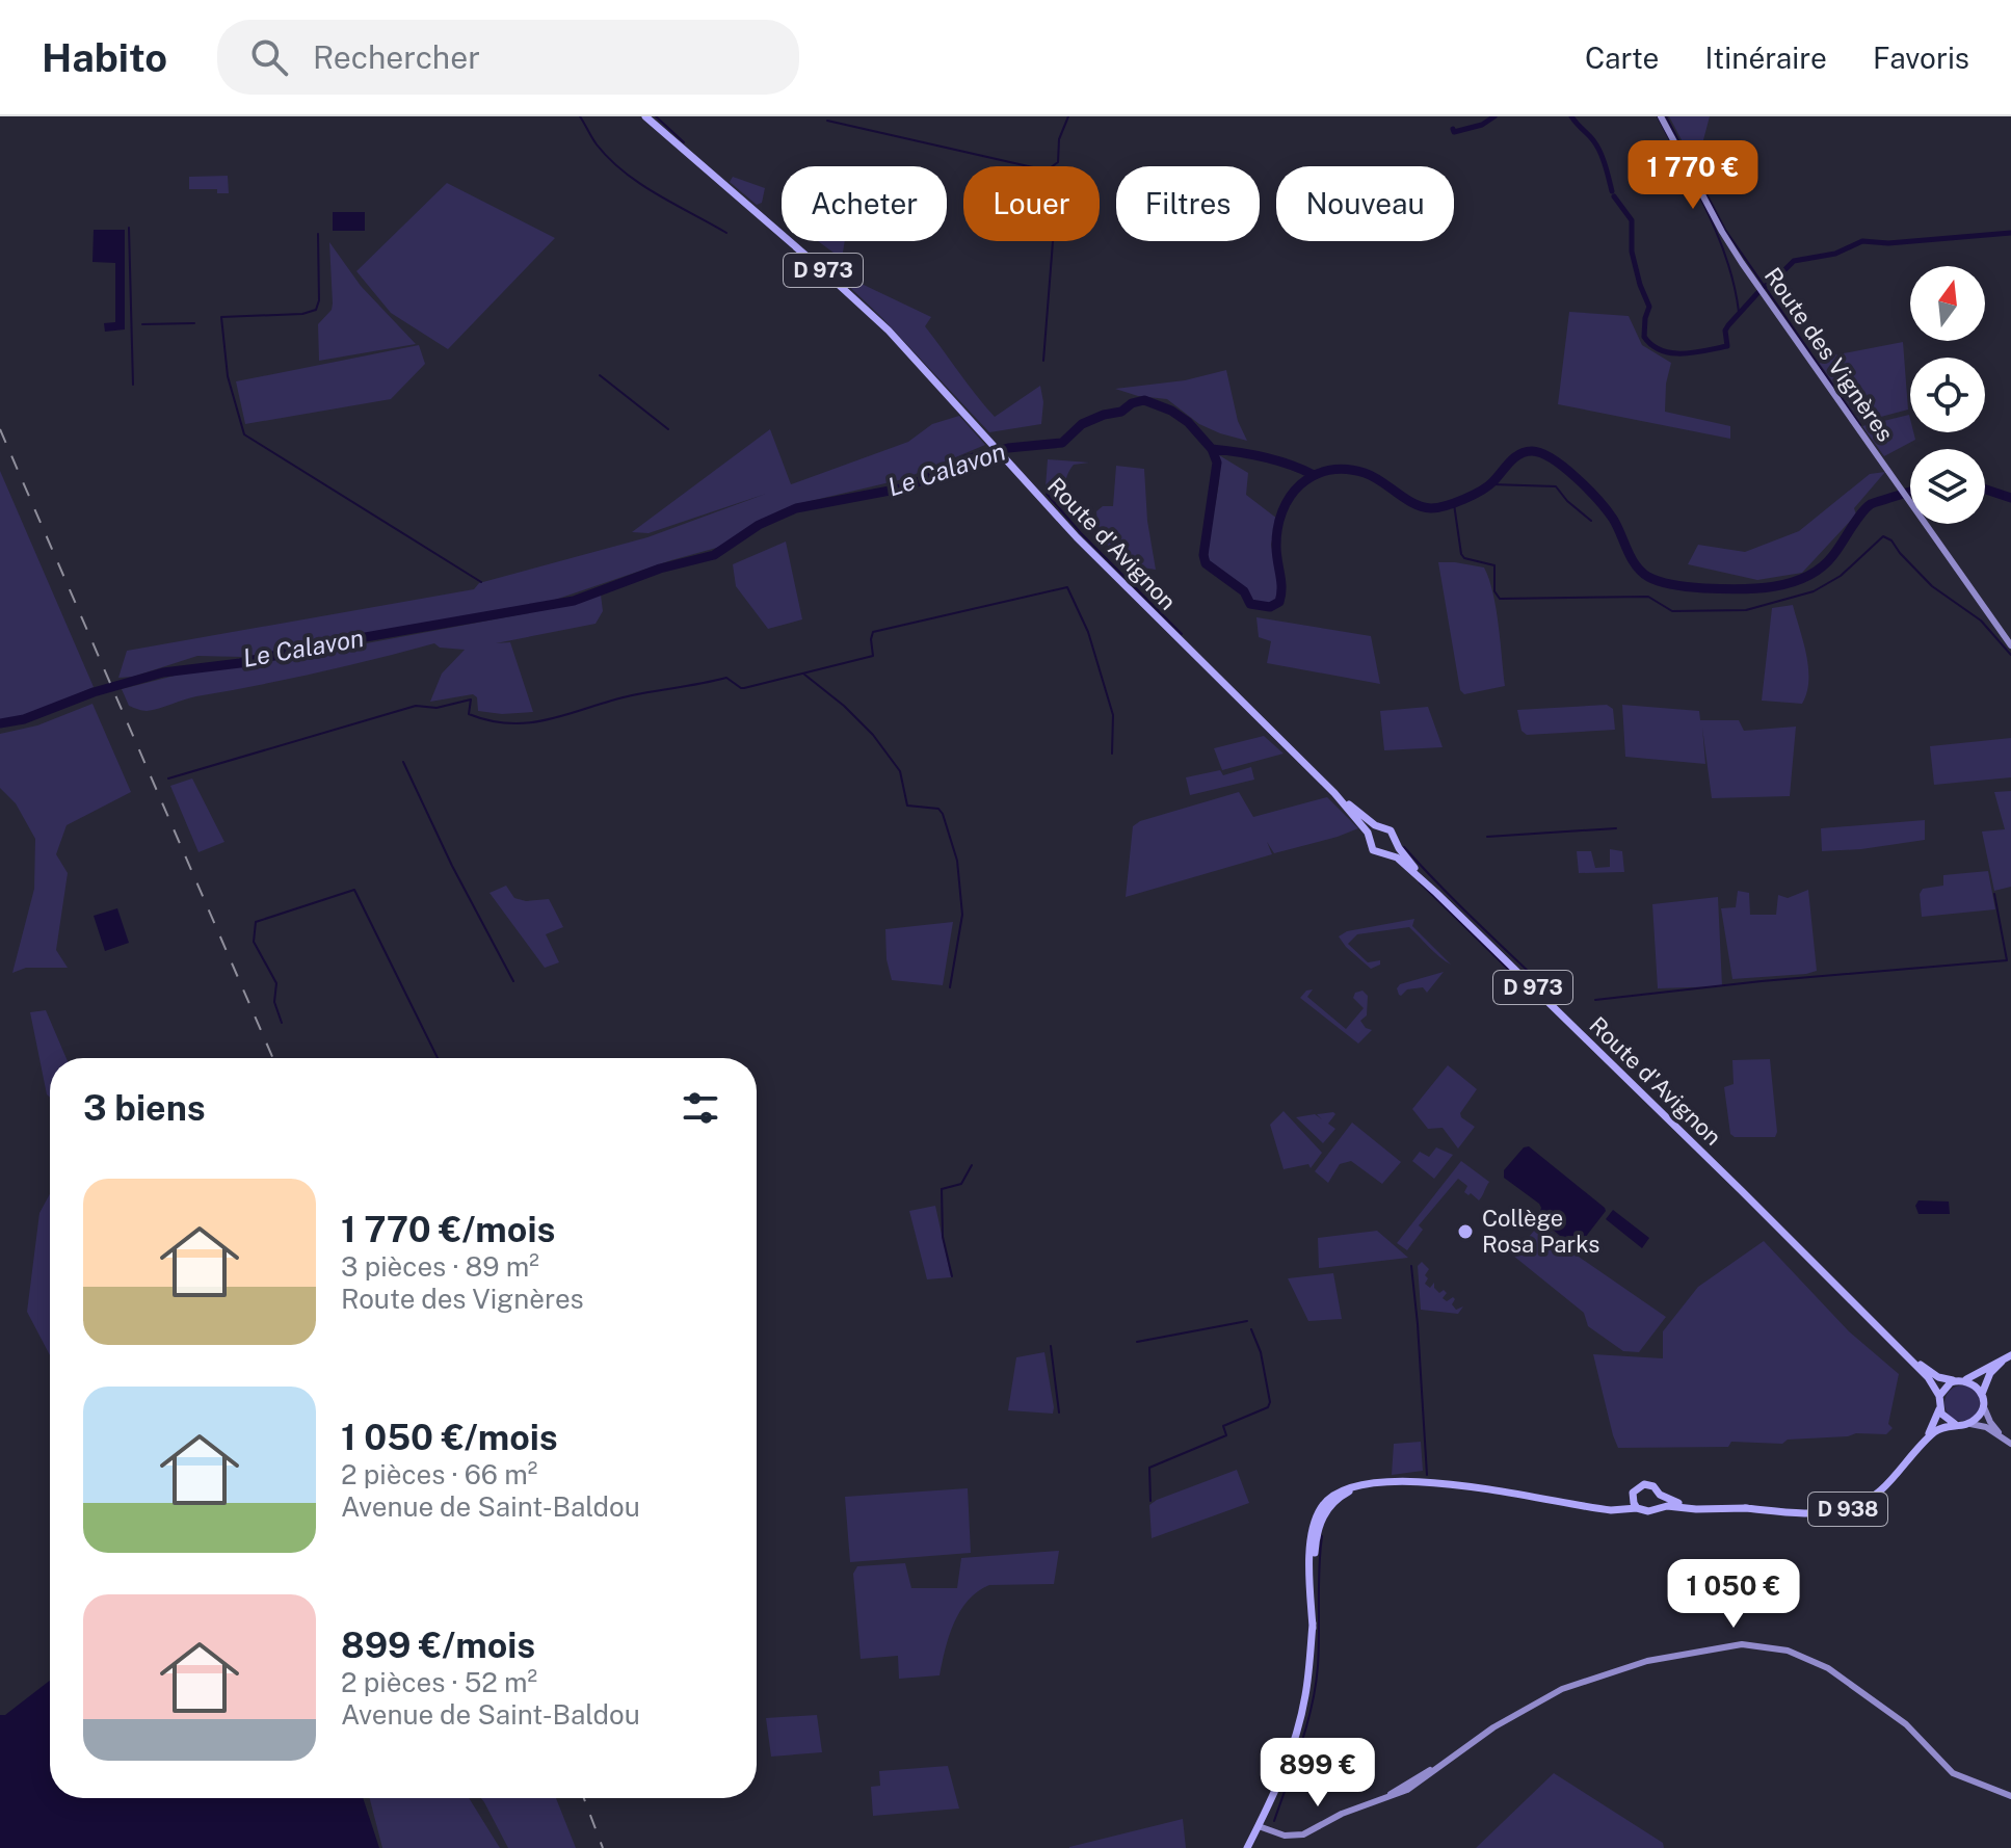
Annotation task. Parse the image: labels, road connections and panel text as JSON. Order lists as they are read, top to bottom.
{
  "streets": {
    "main road": ["D 973", "Route d'Avignon", "D 938"],
    "street": ["Route des Vignères"]
  },
  "crossings": [
    ["D 973", "Route d'Avignon"],
    ["D 973", "D 938"]
  ],
  "water": ["Le Calavon"],
  "places": ["Collège Rosa Parks"],
  "north": "top",
  "page": {
    "header": "Habito",
    "search": "Rechercher",
    "nav": ["Carte", "Itinéraire", "Favoris"],
    "price": ["1 770 €", "1 050 €", "899 €"],
    "chip": [
      "Acheter",
      "Louer",
      "Filtres",
      "Nouveau"
    ],
    "heading": "3 biens",
    "list": [
      {
        "name": "1 770 €/mois",
        "note": "3 pièces · 89 m² · Route des Vignères"
      },
      {
        "name": "1 050 €/mois",
        "note": "2 pièces · 66 m² · Avenue de Saint-Baldou"
      },
      {
        "name": "899 €/mois",
        "note": "2 pièces · 52 m² · Avenue de Saint-Baldou"
      }
    ]
  }
}
